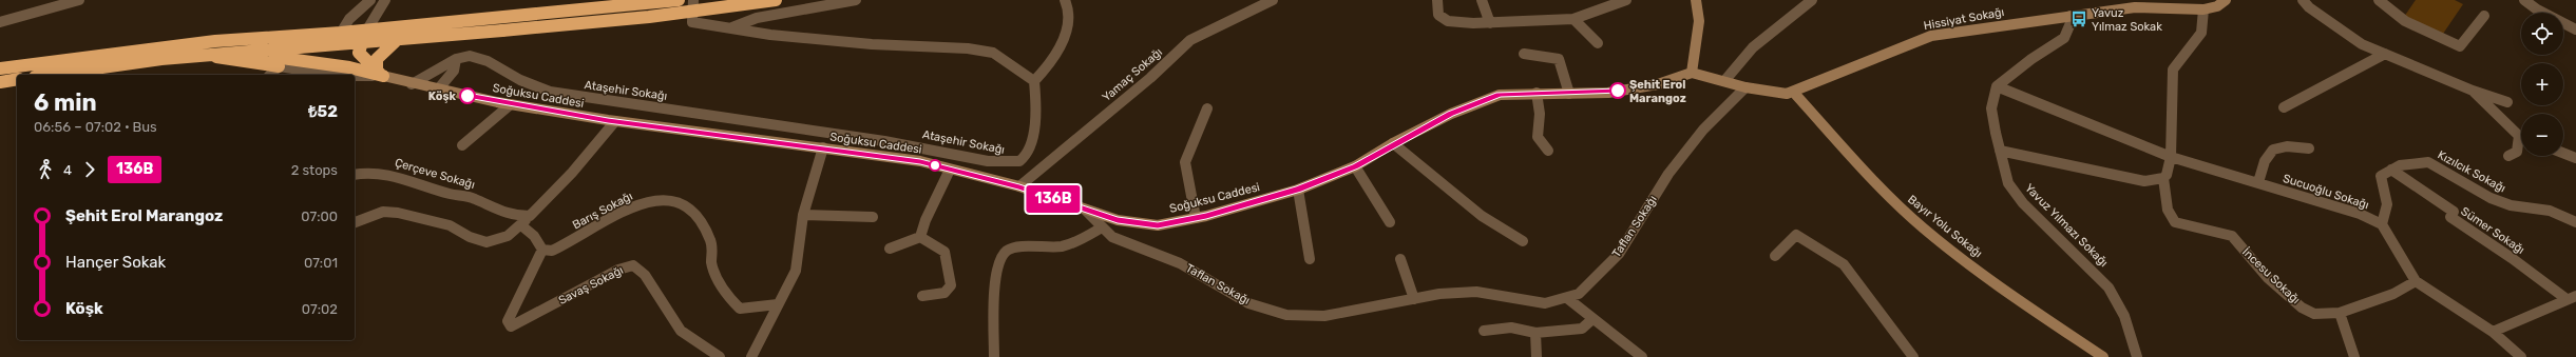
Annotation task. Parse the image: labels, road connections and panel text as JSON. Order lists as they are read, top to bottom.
{
  "streets": {
    "main road": ["Hissiyat Sokağı", "Soğuksu Caddesi", "Bayır Yolu Sokağı"],
    "street": [
      "Yamaç Sokağı",
      "Ataşehir Sokağı",
      "Kızılcık Sokağı",
      "Çerçeve Sokağı",
      "Sucuoğlu Sokağı",
      "Barış Sokağı",
      "Yavuz Yılmazı Sokağı",
      "Taflan Sokağı",
      "Sümer Sokağı",
      "İncesu Sokağı",
      "Savaş Sokağı"
    ]
  },
  "crossings": [
    ["Hissiyat Sokağı", "Soğuksu Caddesi"],
    ["Hissiyat Sokağı", "Taflan Sokağı"],
    ["Hissiyat Sokağı", "Bayır Yolu Sokağı"],
    ["Yamaç Sokağı", "Soğuksu Caddesi"],
    ["Soğuksu Caddesi", "Taflan Sokağı"],
    ["Kızılcık Sokağı", "Sümer Sokağı"],
    ["Sucuoğlu Sokağı", "Yavuz Yılmazı Sokağı"],
    ["Sucuoğlu Sokağı", "İncesu Sokağı"],
    ["Barış Sokağı", "Savaş Sokağı"]
  ],
  "places": {
    "bus stop": ["Yavuz Yılmaz Sokak"],
    "other": ["Şehit Erol Marangoz", "Köşk"]
  },
  "lines": ["bus line 136B"],
  "page": {
    "on_map": "136B",
    "map_buttons": ["+", "−"],
    "heading": ["6 min", "06:56 – 07:02 · Bus", "₺52"],
    "legs": ["4", "136B", "2 stops"],
    "list": [
      {
        "name": "Şehit Erol Marangoz",
        "value": "07:00"
      },
      {
        "name": "Hançer Sokak",
        "value": "07:01"
      },
      {
        "name": "Köşk",
        "value": "07:02"
      }
    ]
  }
}
